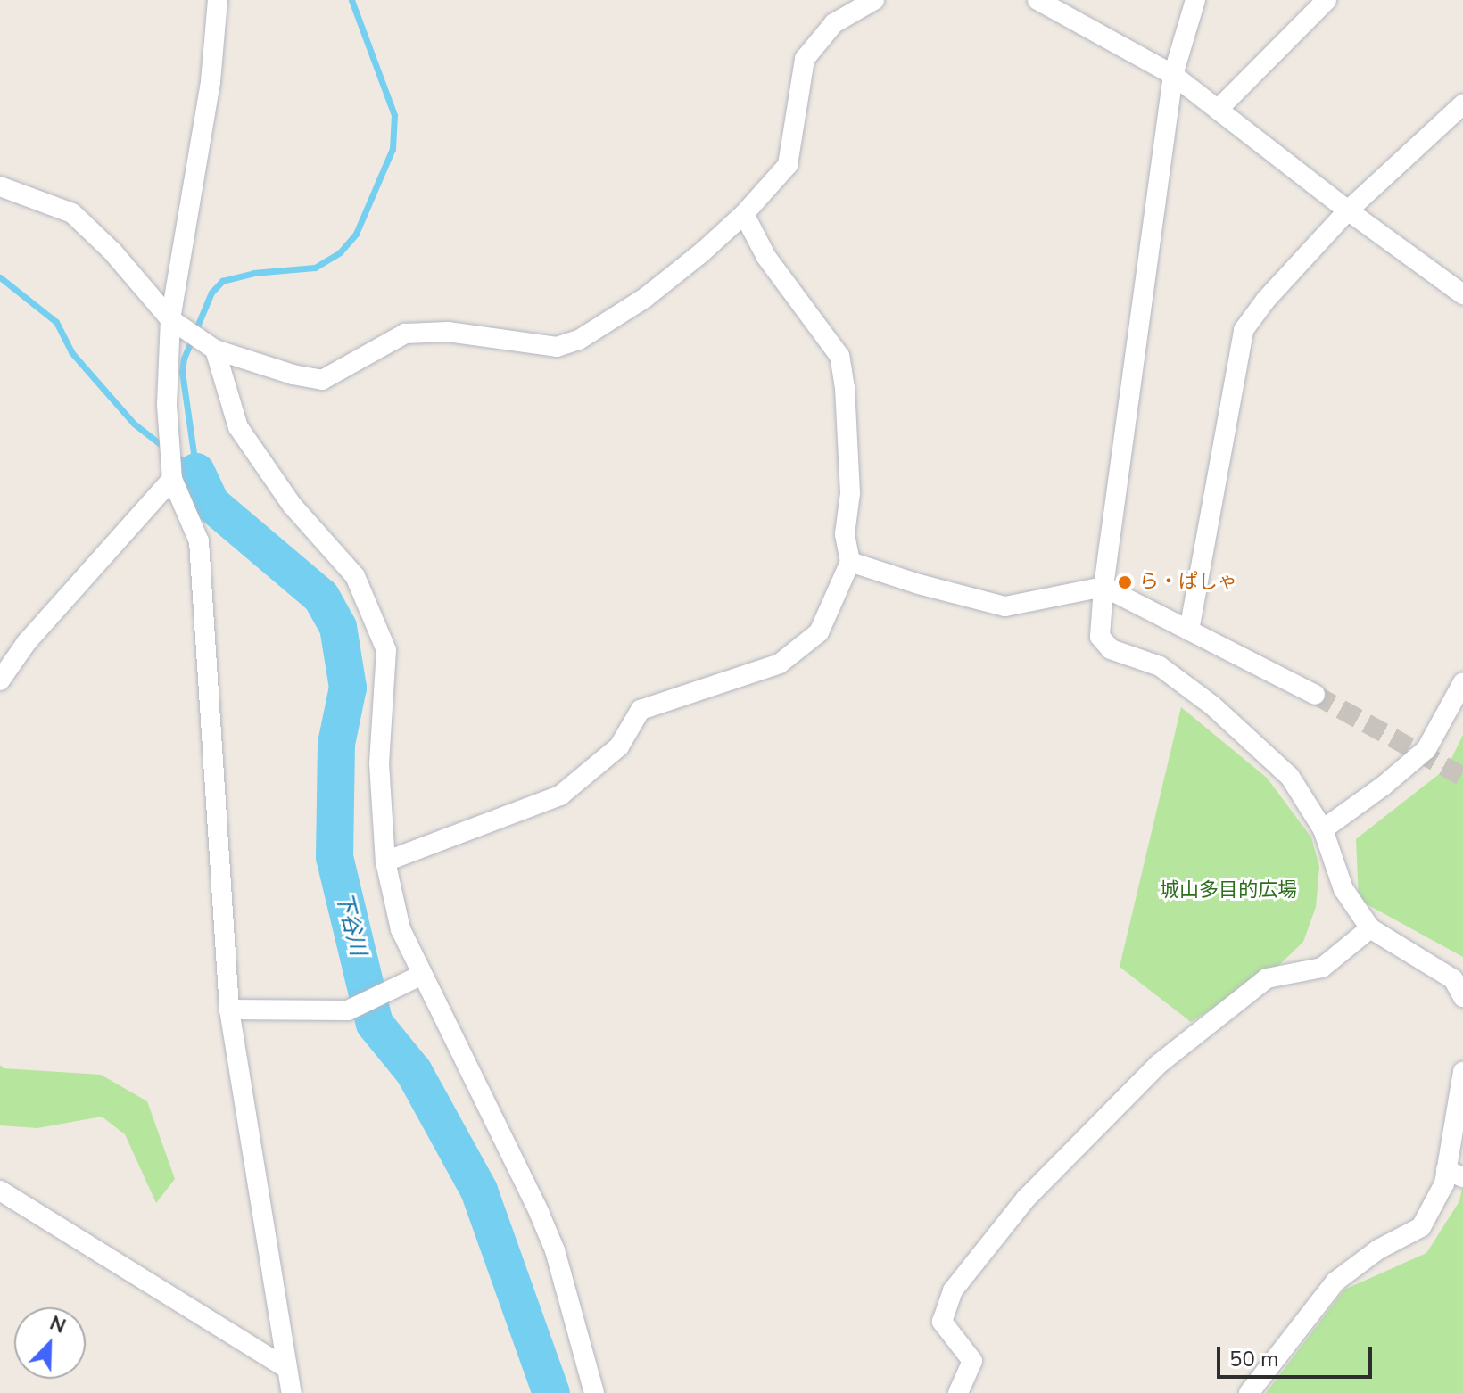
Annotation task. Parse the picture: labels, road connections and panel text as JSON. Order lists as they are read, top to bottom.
{
  "water": ["下谷川"],
  "parks": ["城山多目的広場"],
  "places": ["ら・ぱしゃ"],
  "scale_bar": "50 m",
  "north": "top right"
}
